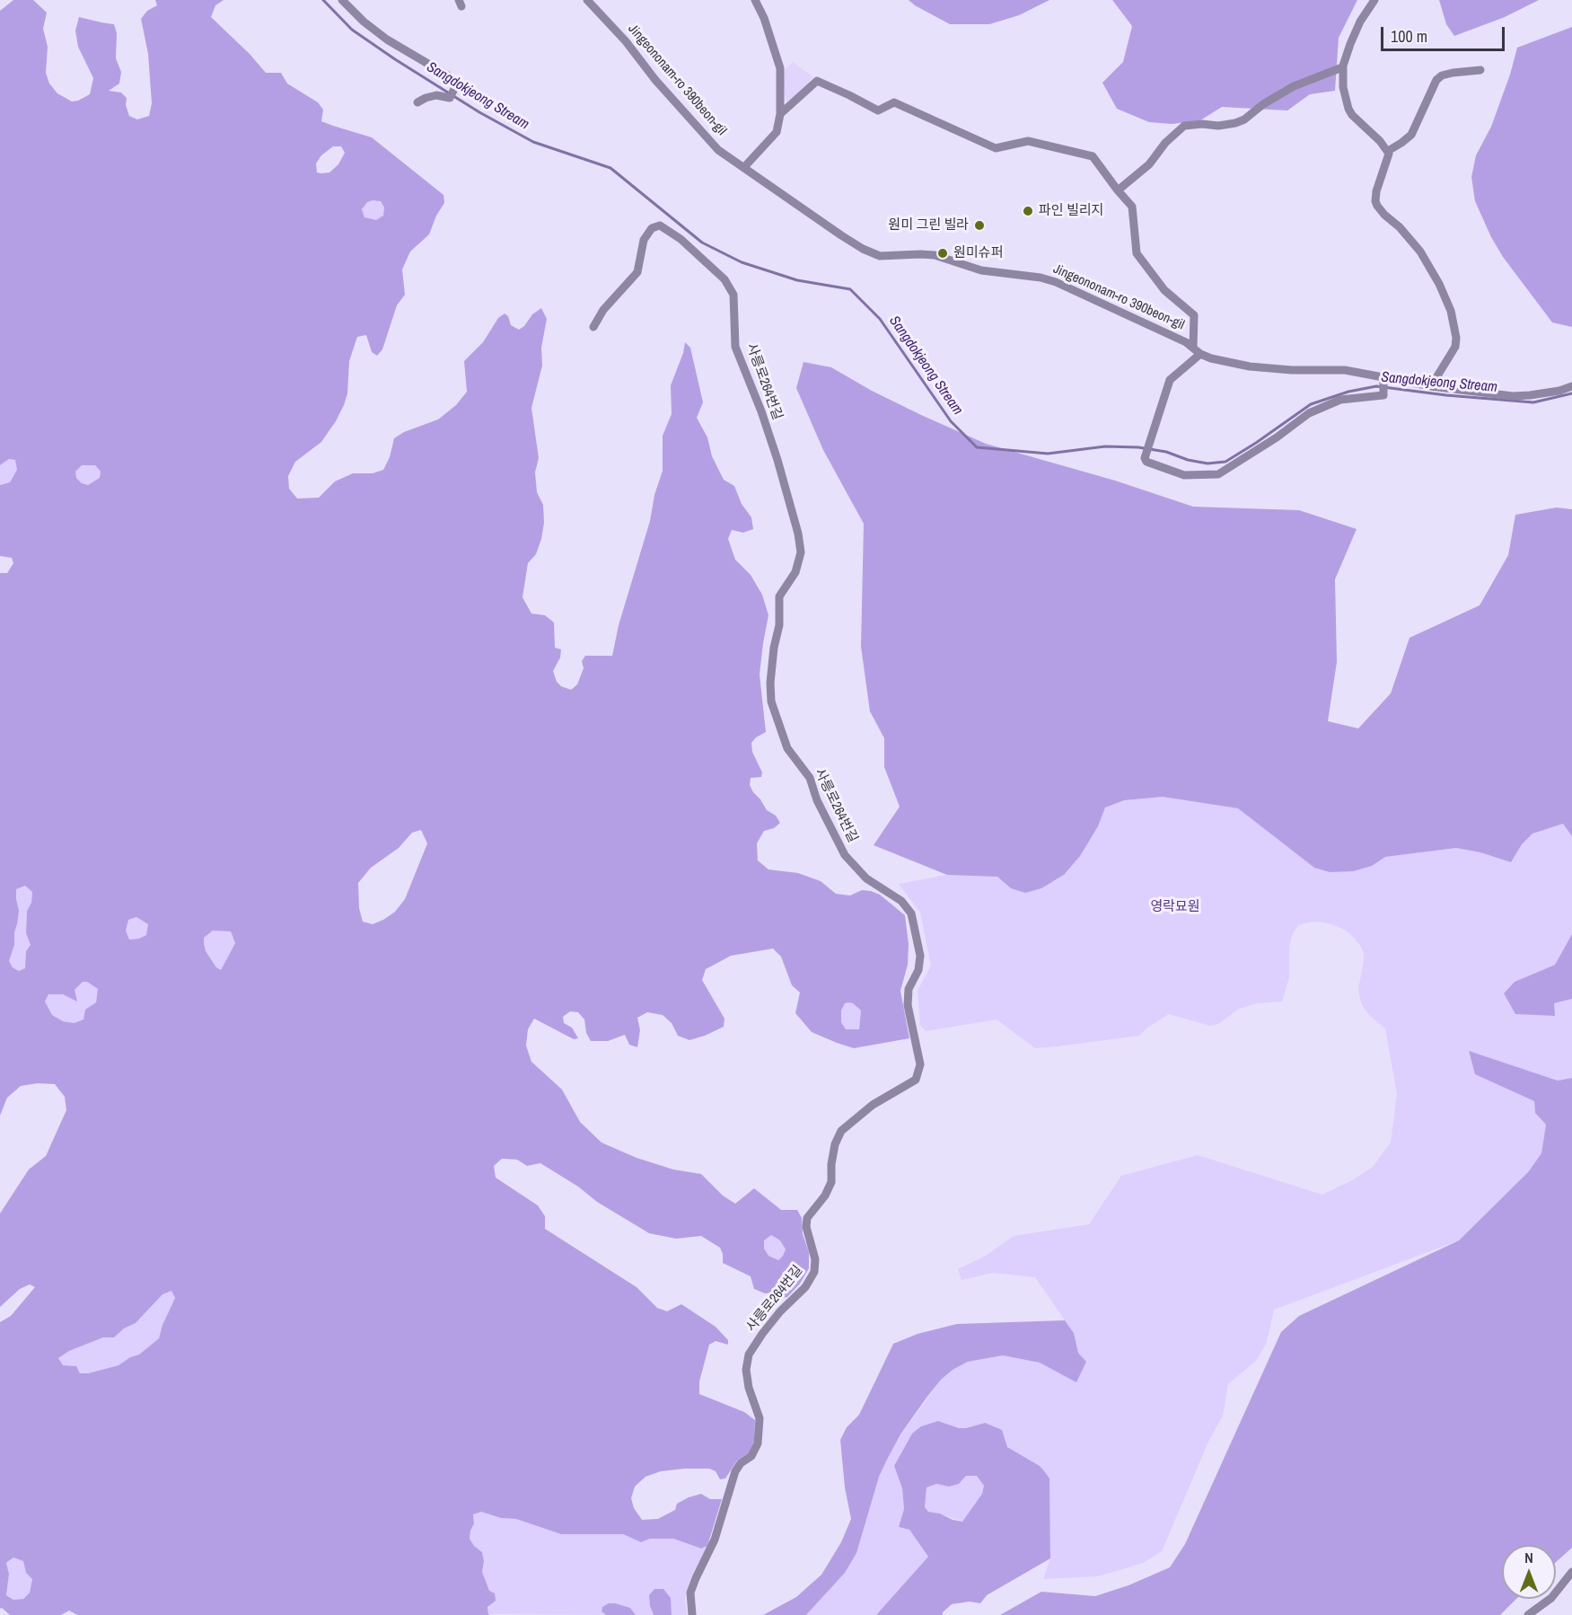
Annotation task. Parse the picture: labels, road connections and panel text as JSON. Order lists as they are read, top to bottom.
{
  "streets": {
    "street": ["Jingeononam-ro 390beon-gil", "사릉로264번길"]
  },
  "water": ["Sangdokjeong Stream"],
  "parks": ["영락묘원"],
  "places": ["파인 빌리지", "원미 그린 빌라", "원미슈퍼"],
  "scale_bar": "100 m",
  "north": "top"
}
